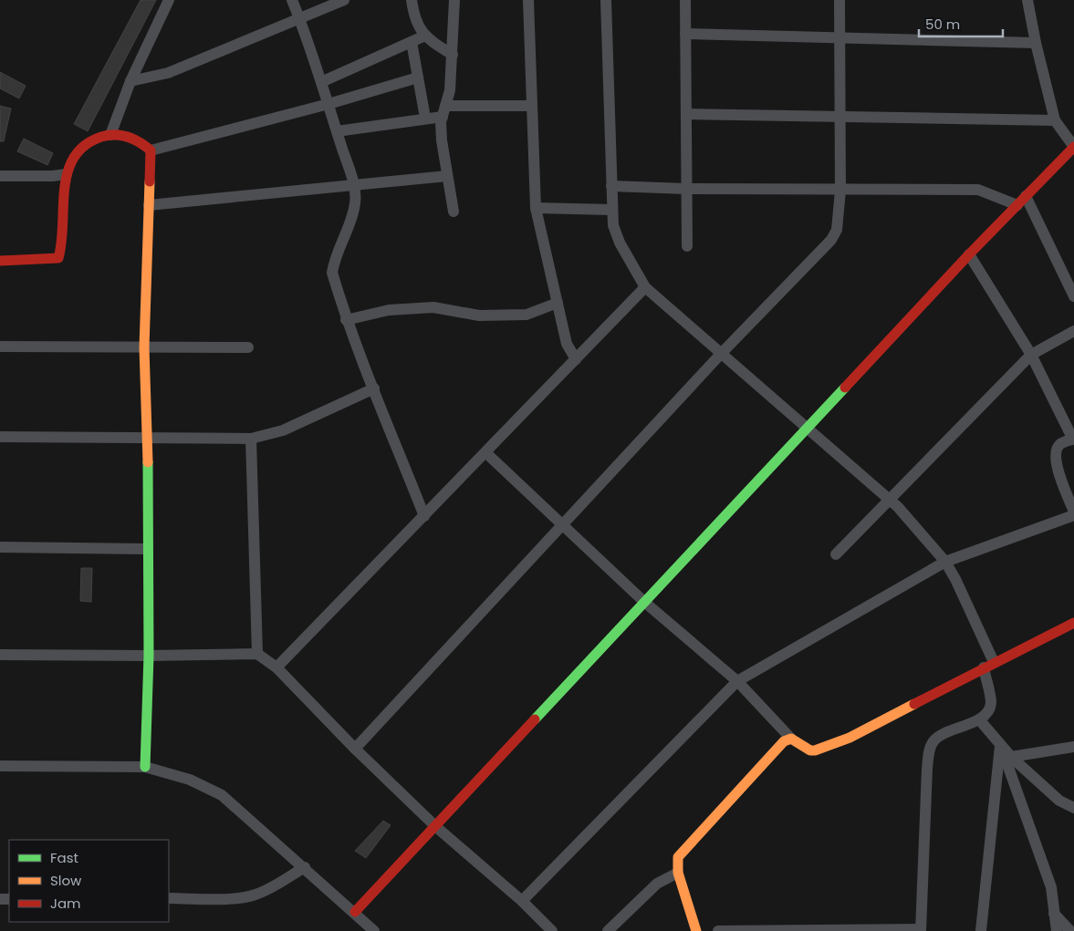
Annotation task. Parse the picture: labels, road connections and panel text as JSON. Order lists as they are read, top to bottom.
{
  "legend": ["Fast", "Slow", "Jam"],
  "scale_bar": "50 m"
}
